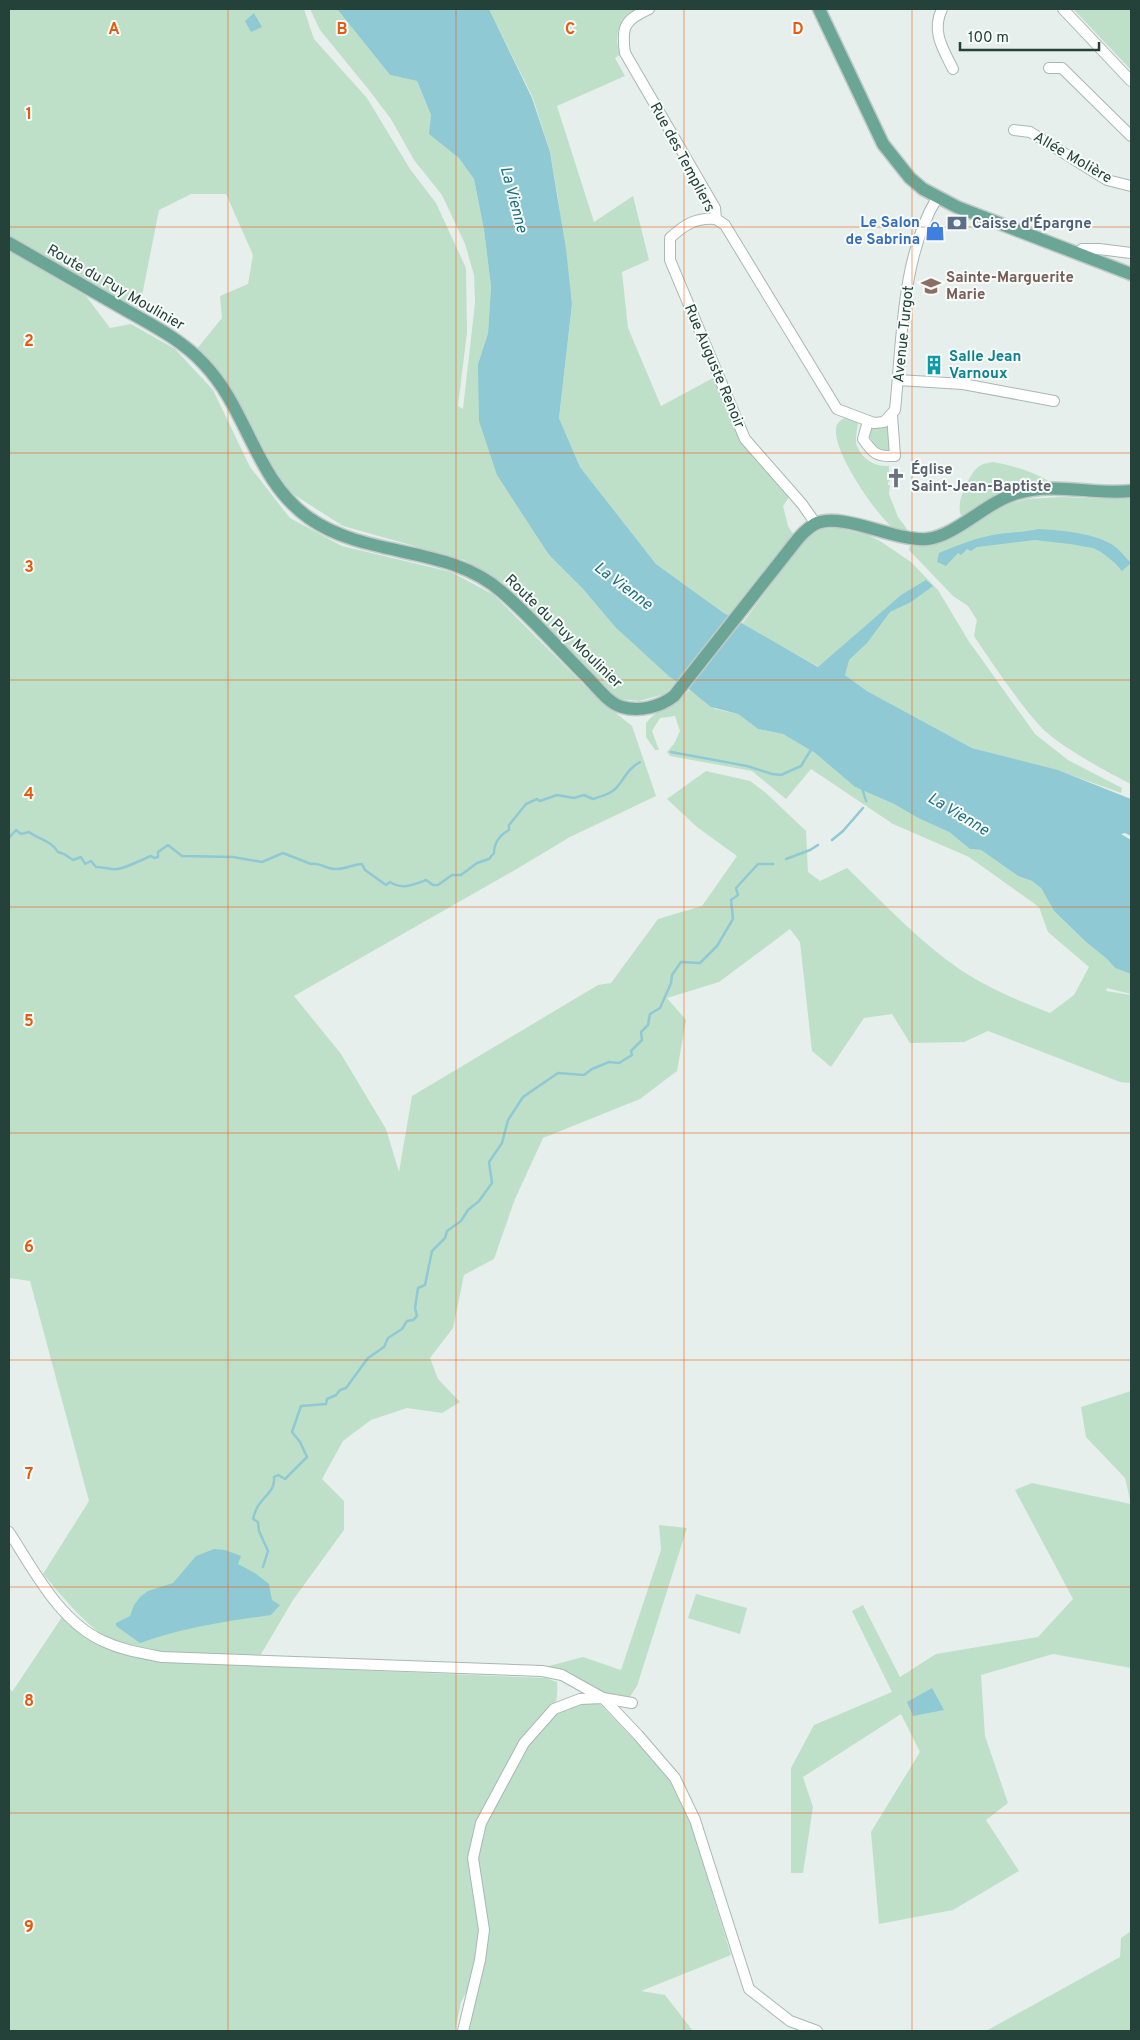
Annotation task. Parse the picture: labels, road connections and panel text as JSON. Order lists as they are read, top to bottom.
{
  "streets": {
    "main road": ["Route du Puy Moulinier"],
    "street": [
      "Rue des Templiers",
      "Allée Molière",
      "Avenue Turgot",
      "Rue Auguste Renoir"
    ]
  },
  "crossings": [
    ["Rue des Templiers", "Avenue Turgot"],
    ["Rue des Templiers", "Rue Auguste Renoir"],
    ["Route du Puy Moulinier", "Rue Auguste Renoir"]
  ],
  "water": ["La Vienne"],
  "places": {
    "bank": ["Caisse d'Épargne"],
    "shop": ["Le Salon de Sabrina"],
    "school or university": ["Sainte-Marguerite Marie"],
    "building": ["Salle Jean Varnoux"],
    "church": ["Église Saint-Jean-Baptiste"]
  },
  "scale_bar": "100 m",
  "grid": {
    "columns": [
      "A",
      "B",
      "C",
      "D"
    ],
    "rows": [
      "1",
      "2",
      "3",
      "4",
      "5",
      "6",
      "7",
      "8",
      "9"
    ]
  }
}
